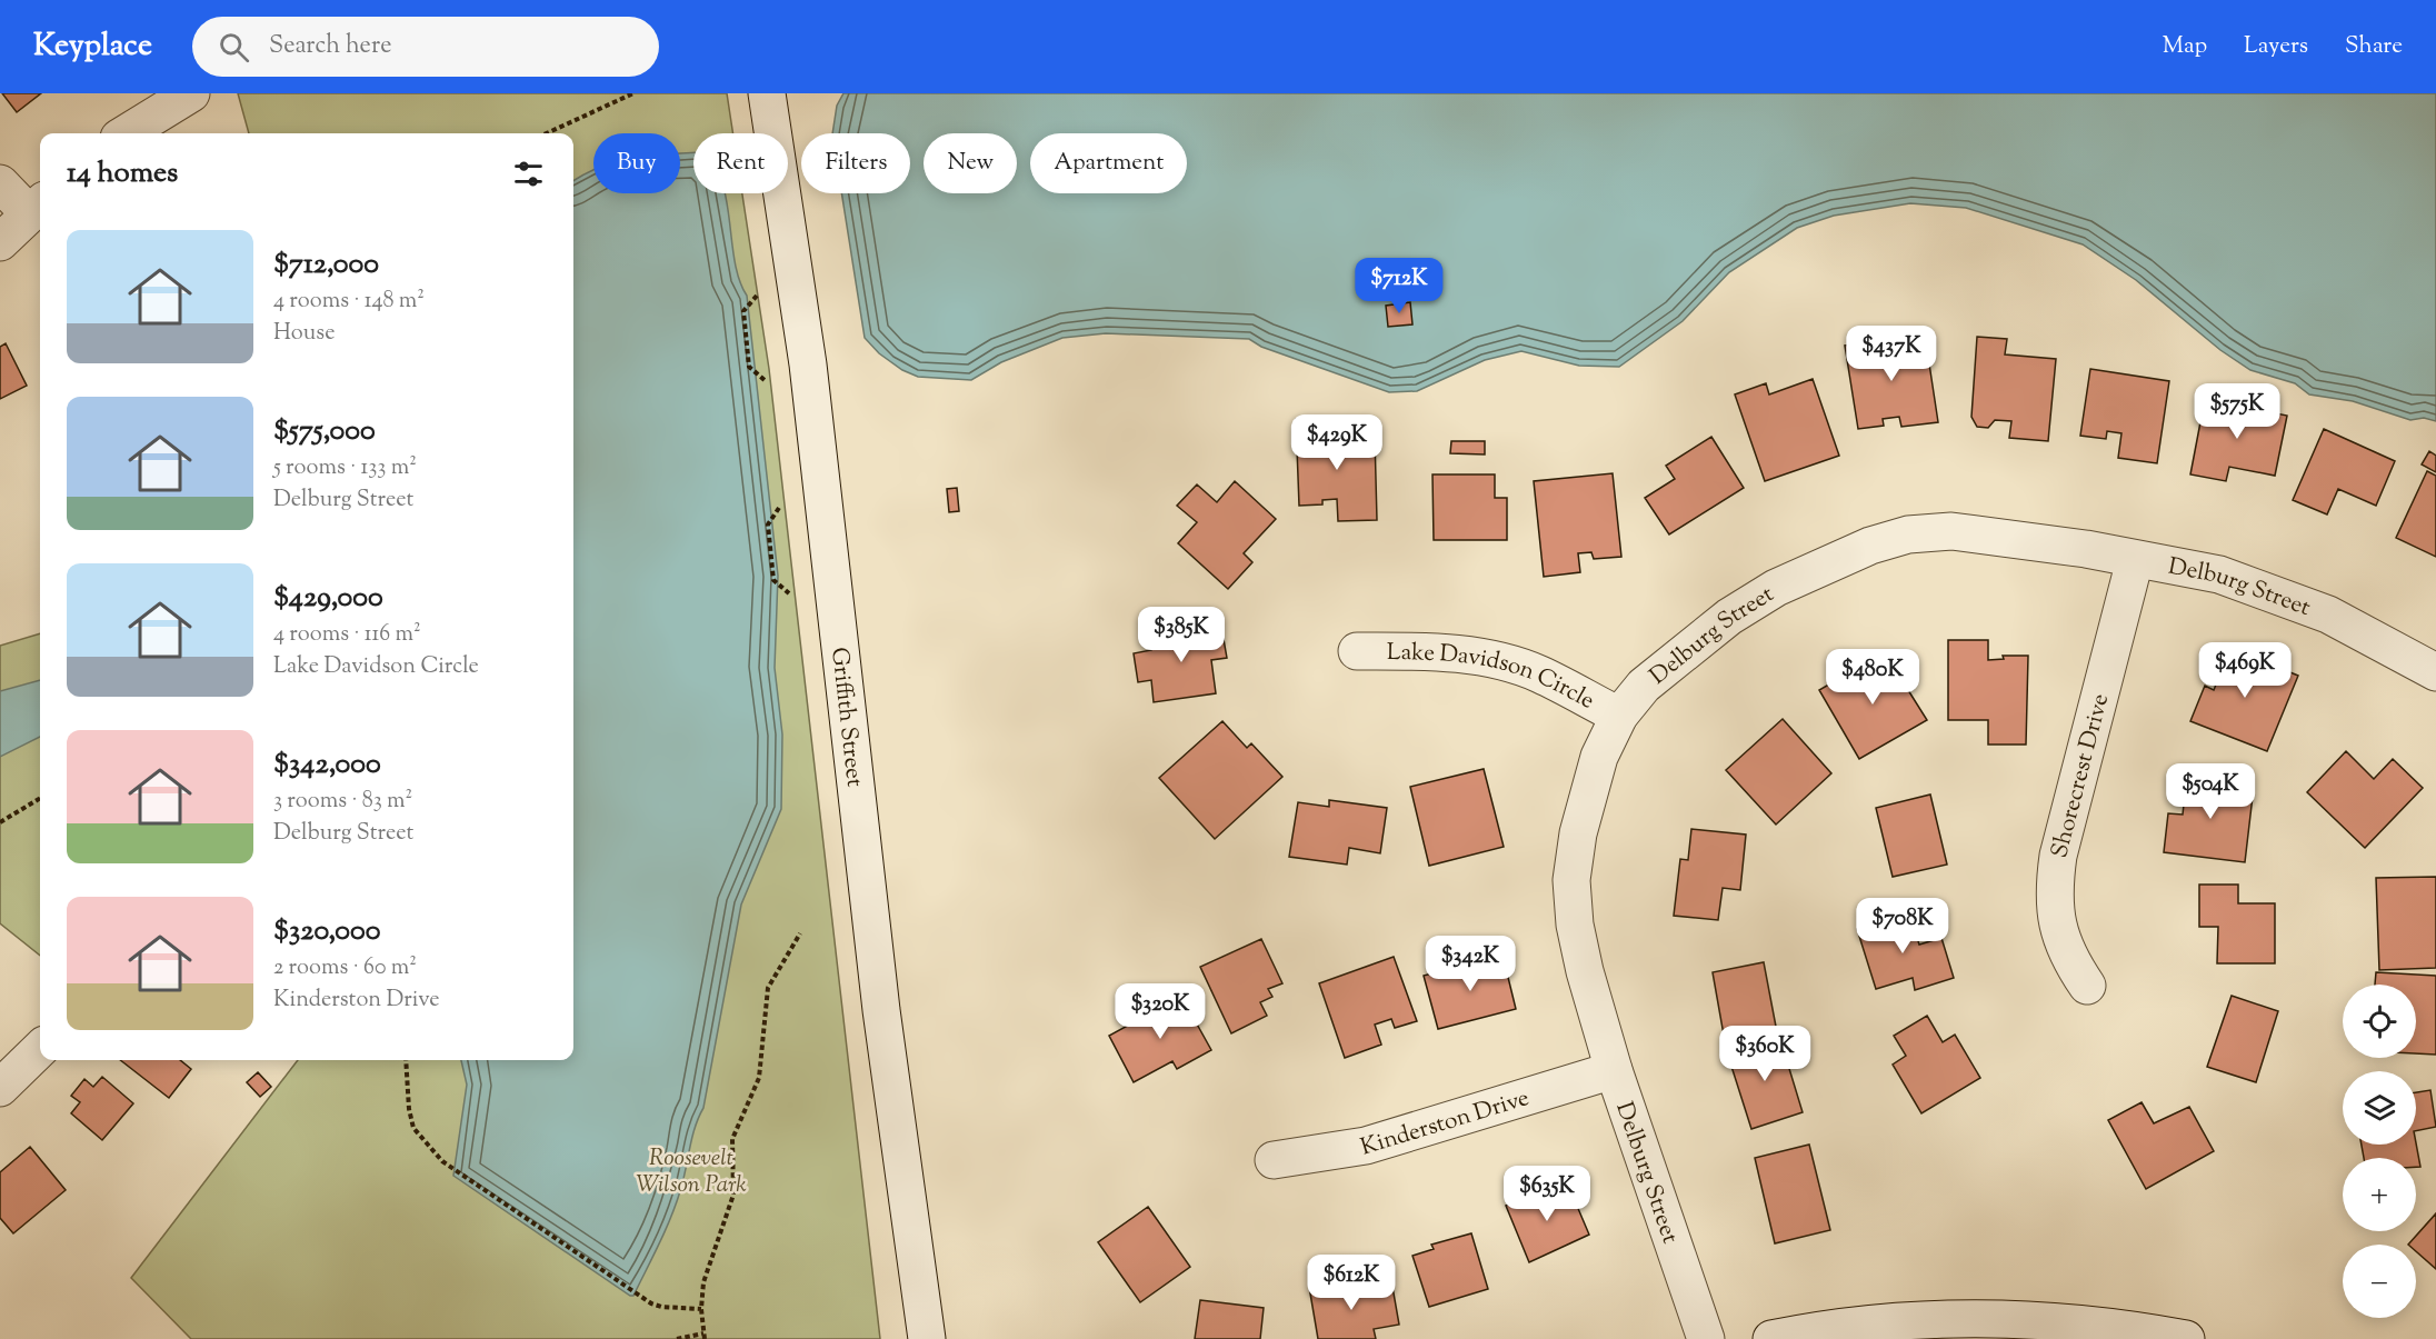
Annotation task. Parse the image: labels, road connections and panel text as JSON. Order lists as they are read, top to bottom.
{
  "streets": {
    "street": [
      "Delburg Street",
      "Lake Davidson Circle",
      "Griffith Street",
      "Shorecrest Drive",
      "Kinderston Drive"
    ]
  },
  "crossings": [
    ["Delburg Street", "Lake Davidson Circle"],
    ["Delburg Street", "Shorecrest Drive"],
    ["Delburg Street", "Kinderston Drive"]
  ],
  "parks": ["Roosevelt Wilson Park"],
  "page": {
    "header": "Keyplace",
    "search": "Search here",
    "nav": ["Map", "Layers", "Share"],
    "chip": [
      "Buy",
      "Rent",
      "Filters",
      "New",
      "Apartment"
    ],
    "heading": "14 homes",
    "list": [
      {
        "name": "$712,000",
        "note": "4 rooms · 148 m² · House"
      },
      {
        "name": "$575,000",
        "note": "5 rooms · 133 m² · Delburg Street"
      },
      {
        "name": "$429,000",
        "note": "4 rooms · 116 m² · Lake Davidson Circle"
      },
      {
        "name": "$342,000",
        "note": "3 rooms · 83 m² · Delburg Street"
      },
      {
        "name": "$320,000",
        "note": "2 rooms · 60 m² · Kinderston Drive"
      }
    ],
    "price": [
      "$712K",
      "$437K",
      "$575K",
      "$429K",
      "$385K",
      "$469K",
      "$480K",
      "$504K",
      "$708K",
      "$342K",
      "$320K",
      "$360K",
      "$635K",
      "$612K"
    ],
    "map_buttons": ["+", "−"]
  }
}
